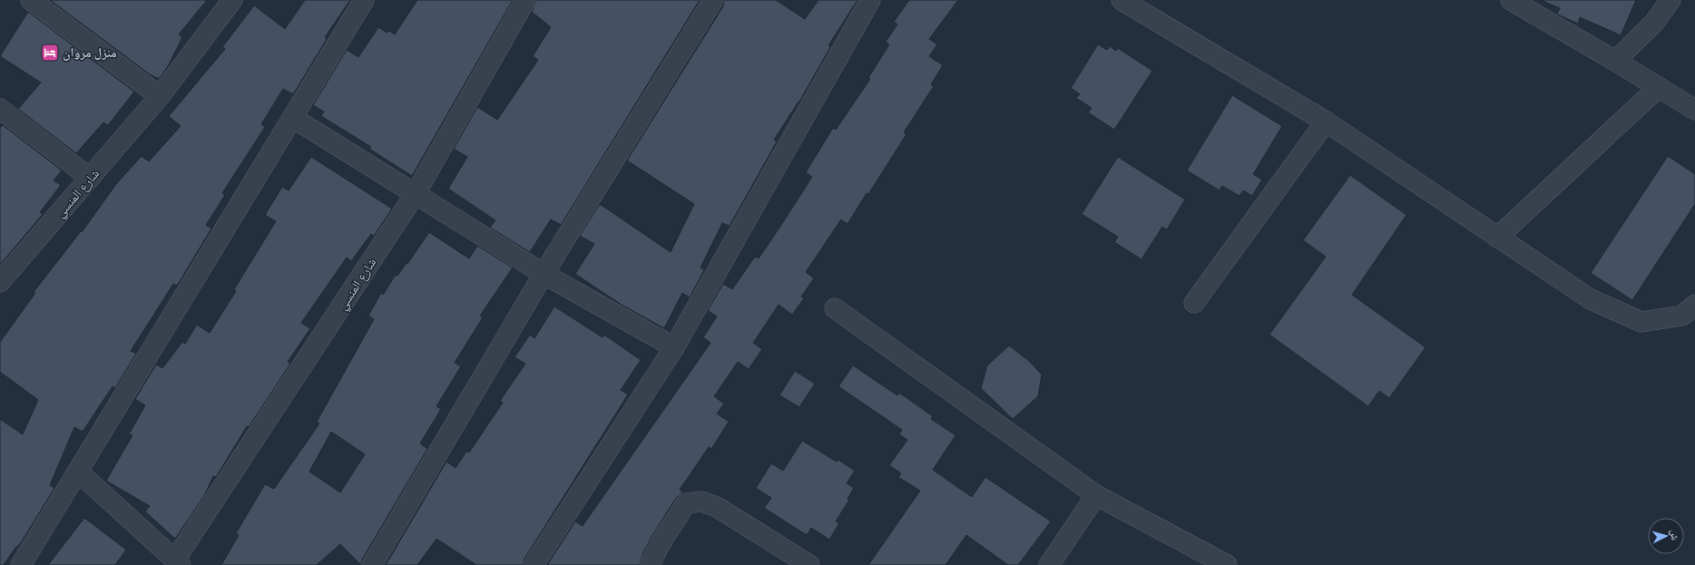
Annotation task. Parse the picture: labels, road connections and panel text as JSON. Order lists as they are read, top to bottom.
{
  "streets": {
    "street": ["شارع المنسي"]
  },
  "places": {
    "hotel": ["منزل مروان"]
  },
  "north": "right"
}
